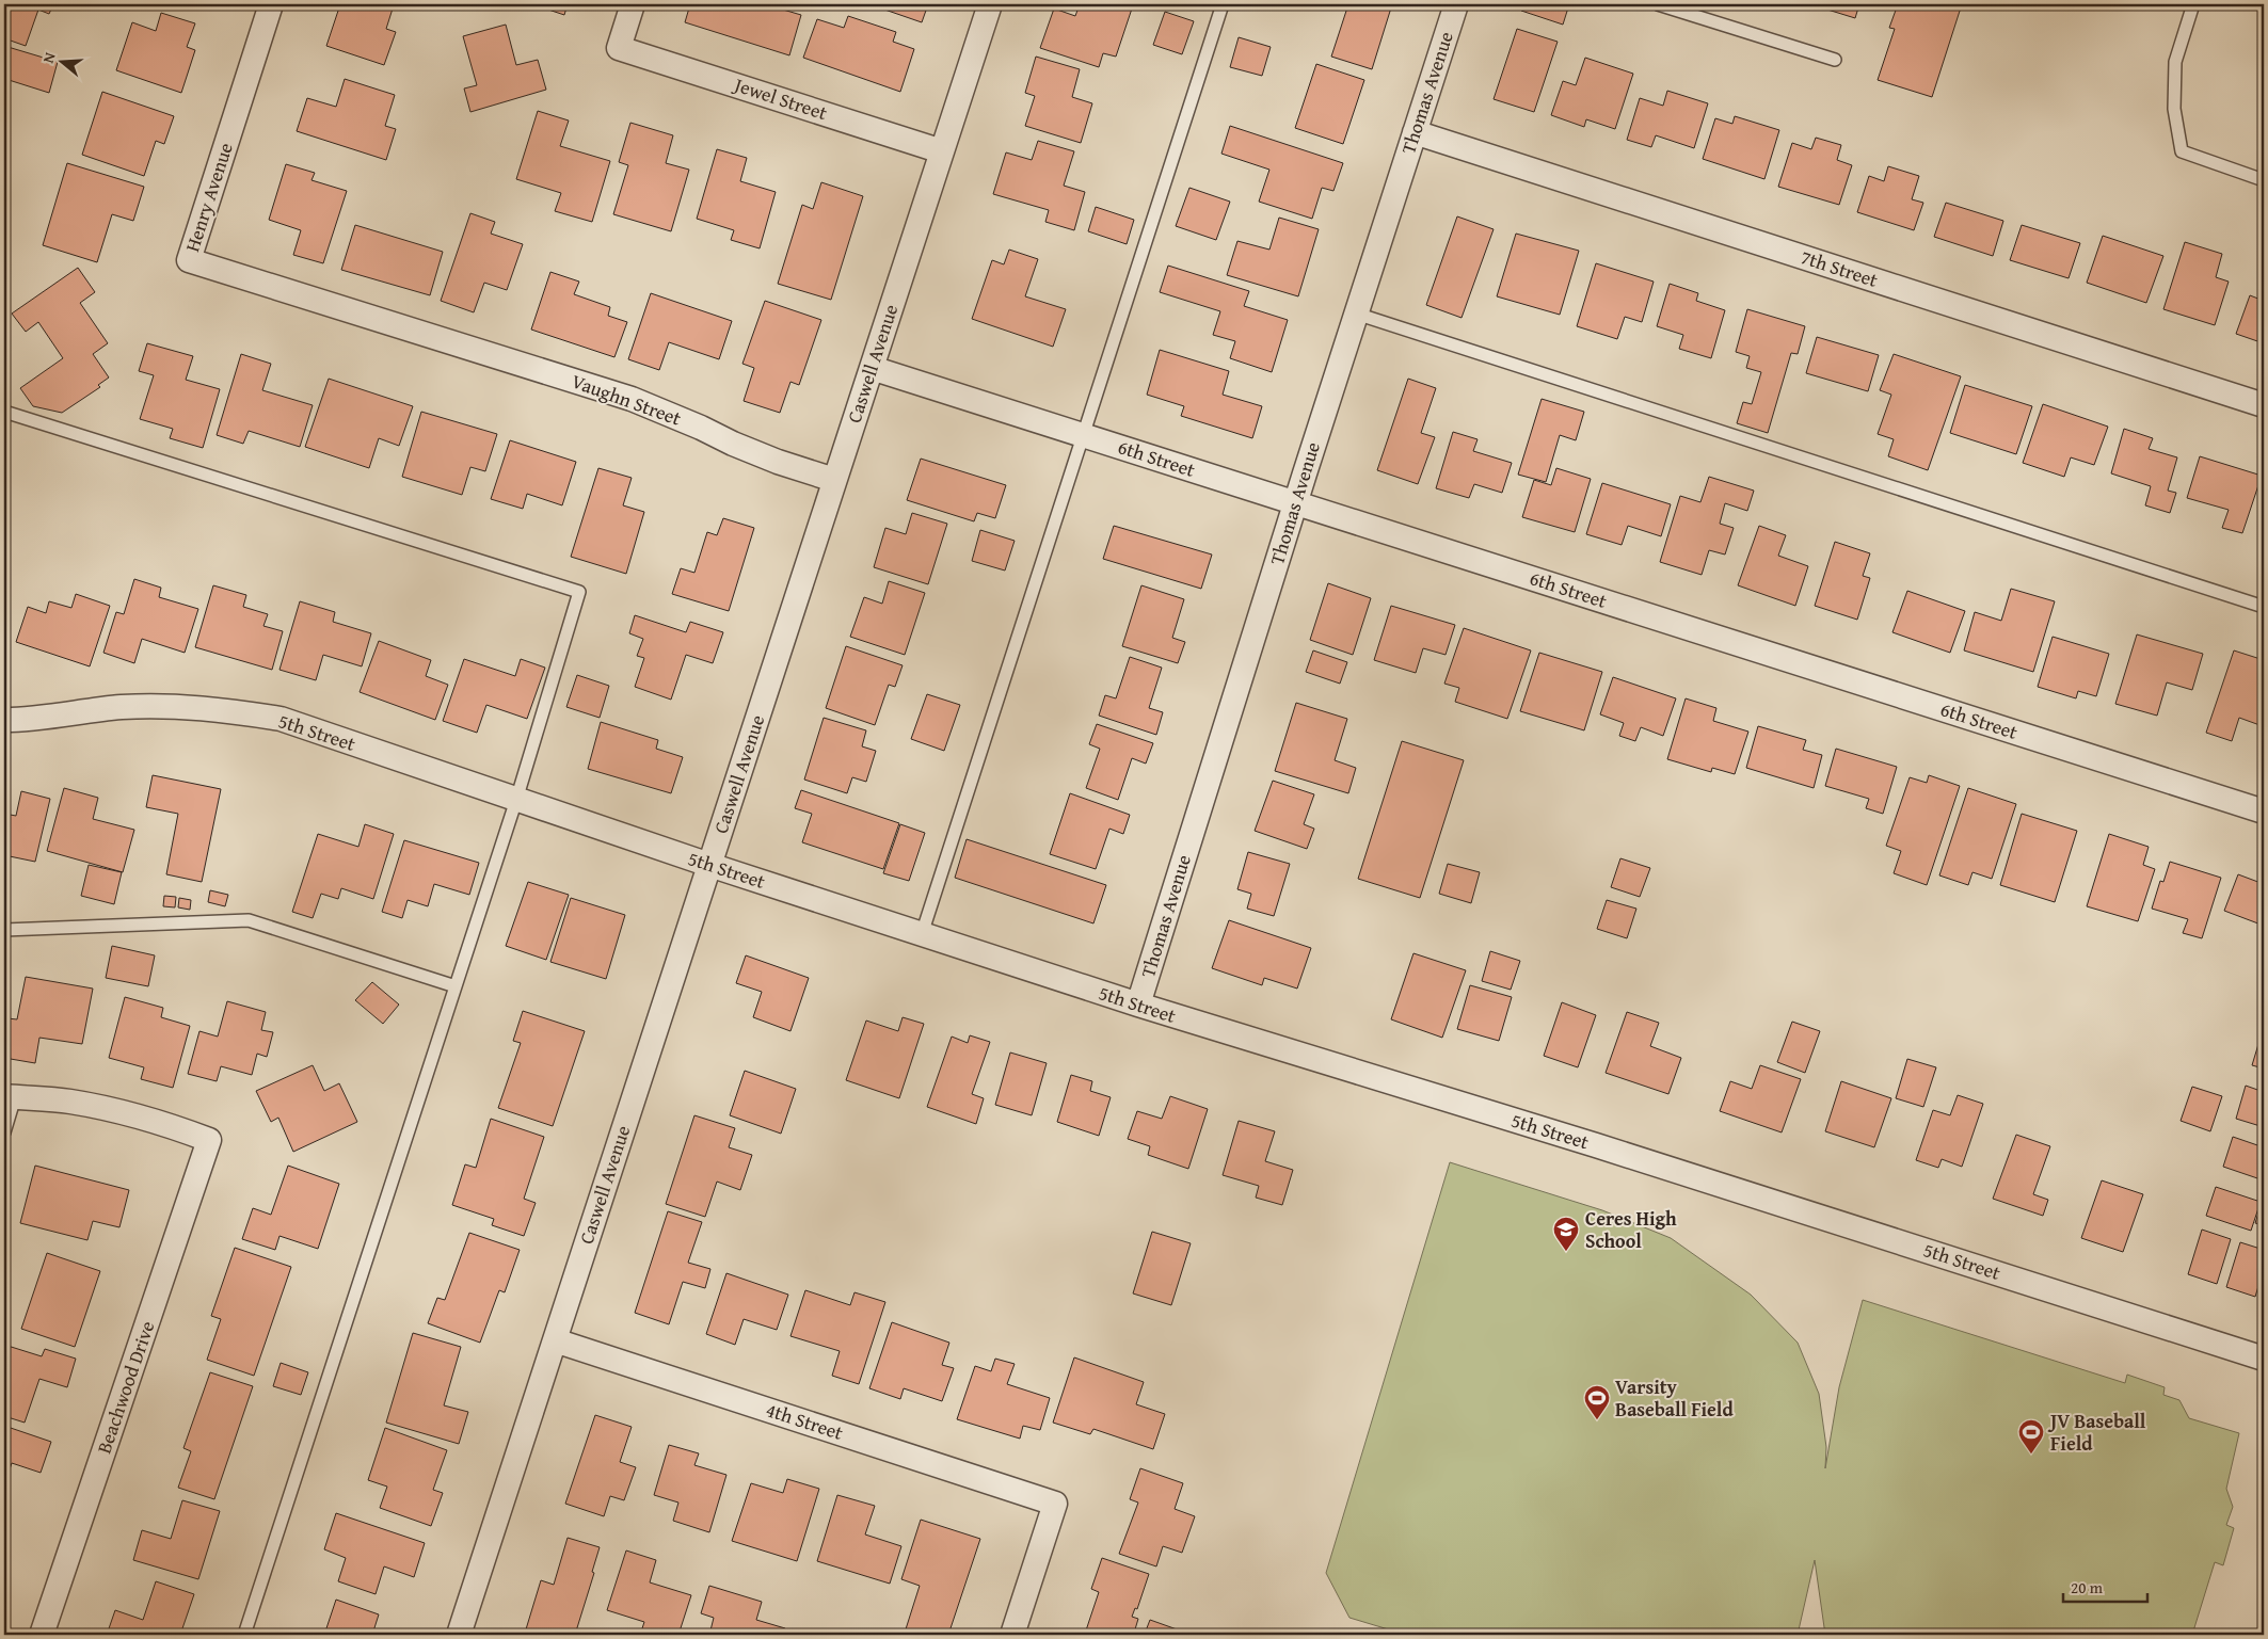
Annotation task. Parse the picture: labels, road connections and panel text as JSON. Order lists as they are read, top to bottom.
{
  "streets": {
    "street": [
      "Thomas Avenue",
      "Jewel Street",
      "Henry Avenue",
      "7th Street",
      "Caswell Avenue",
      "Vaughn Street",
      "6th Street",
      "5th Street",
      "Beachwood Drive",
      "4th Street"
    ]
  },
  "crossings": [
    ["Thomas Avenue", "7th Street"],
    ["Thomas Avenue", "6th Street"],
    ["Thomas Avenue", "5th Street"],
    ["Jewel Street", "Caswell Avenue"],
    ["Henry Avenue", "Vaughn Street"],
    ["Caswell Avenue", "Vaughn Street"],
    ["Caswell Avenue", "6th Street"],
    ["Caswell Avenue", "5th Street"],
    ["Caswell Avenue", "4th Street"]
  ],
  "places": {
    "school or university": ["Ceres High School"],
    "sports": ["Varsity Baseball Field", "JV Baseball Field"]
  },
  "scale_bar": "20 m",
  "north": "left"
}
